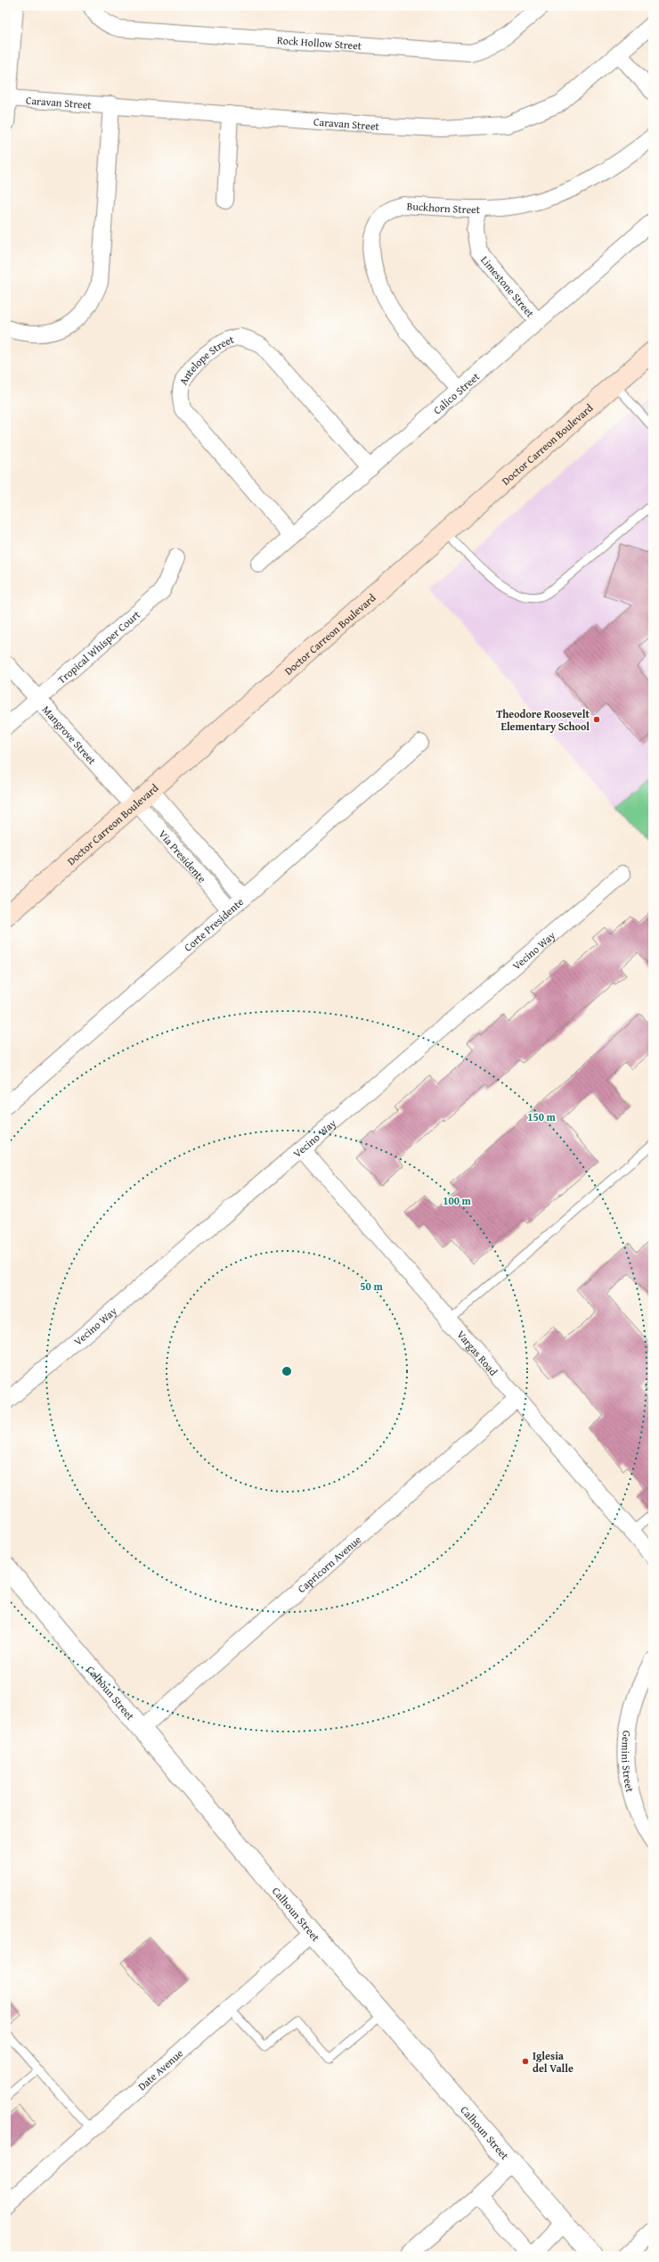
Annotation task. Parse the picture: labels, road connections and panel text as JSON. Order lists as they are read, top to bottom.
{
  "streets": {
    "main road": ["Doctor Carreon Boulevard"],
    "street": [
      "Rock Hollow Street",
      "Caravan Street",
      "Buckhorn Street",
      "Limestone Street",
      "Antelope Street",
      "Calico Street",
      "Tropical Whisper Court",
      "Mangrove Street",
      "Via Presidente",
      "Corte Presidente",
      "Vecino Way",
      "Vargas Road",
      "Capricorn Avenue",
      "Calhoun Street",
      "Gemini Street",
      "Date Avenue"
    ]
  },
  "crossings": [
    ["Buckhorn Street", "Limestone Street"],
    ["Buckhorn Street", "Calico Street"],
    ["Limestone Street", "Calico Street"],
    ["Antelope Street", "Calico Street"],
    ["Doctor Carreon Boulevard", "Mangrove Street"],
    ["Doctor Carreon Boulevard", "Via Presidente"],
    ["Tropical Whisper Court", "Mangrove Street"],
    ["Mangrove Street", "Via Presidente"],
    ["Via Presidente", "Corte Presidente"],
    ["Vecino Way", "Vargas Road"],
    ["Vargas Road", "Capricorn Avenue"],
    ["Capricorn Avenue", "Calhoun Street"],
    ["Calhoun Street", "Date Avenue"]
  ],
  "places": ["Theodore Roosevelt Elementary School", "Iglesia del Valle"],
  "rings": ["150 m", "100 m", "50 m"]
}
